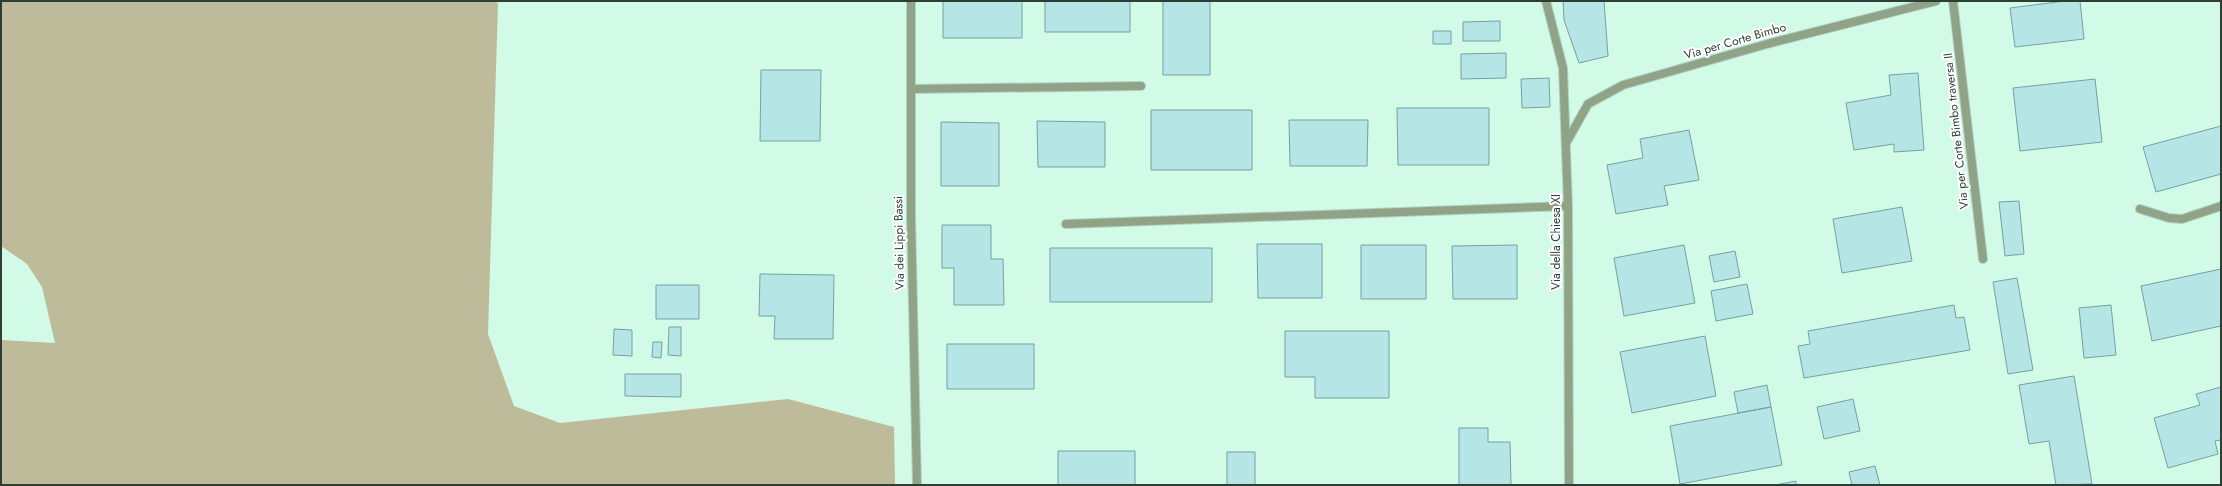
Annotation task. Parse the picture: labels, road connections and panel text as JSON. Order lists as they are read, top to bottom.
{
  "streets": {
    "street": [
      "Via per Corte Bimbo",
      "Via per Corte Bimbo traversa II",
      "Via della Chiesa XI",
      "Via dei Lippi Bassi"
    ]
  },
  "crossings": [
    ["Via per Corte Bimbo", "Via della Chiesa XI"]
  ]
}
